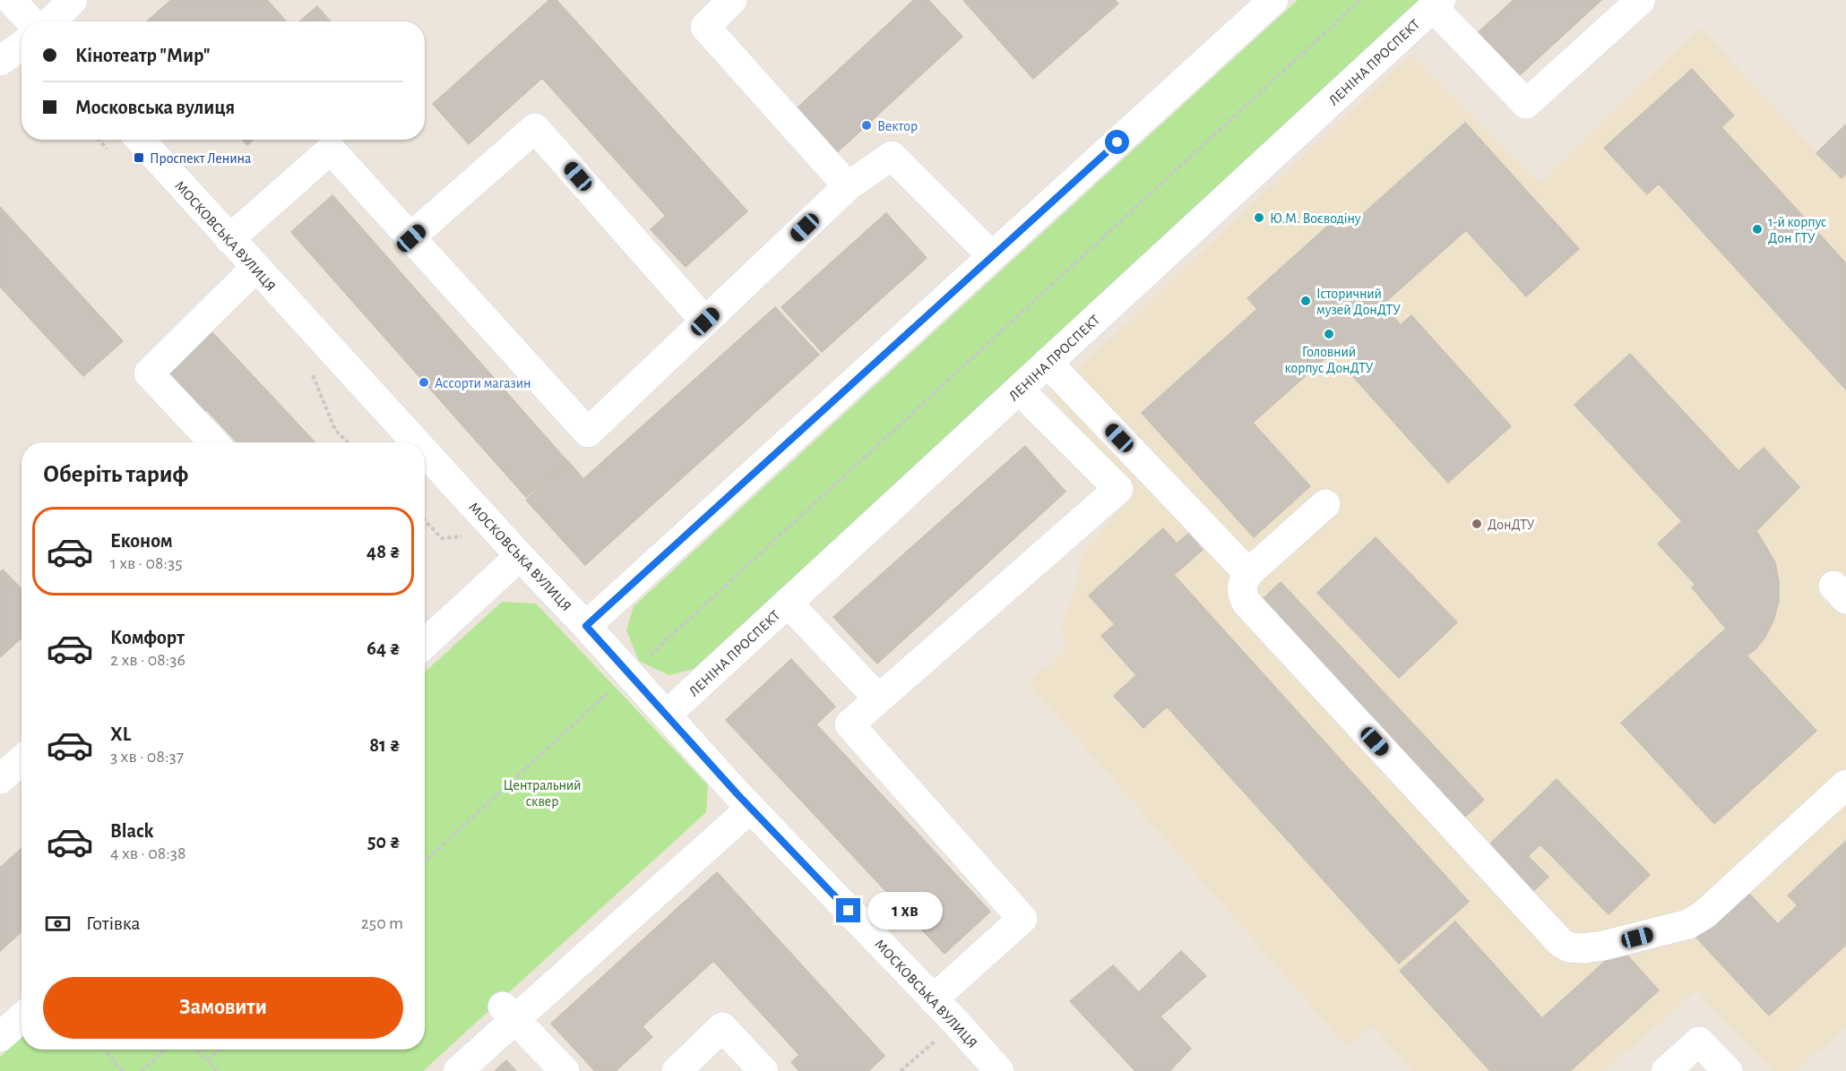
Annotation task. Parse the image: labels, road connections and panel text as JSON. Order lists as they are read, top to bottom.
{
  "streets": {
    "street": ["ЛЕНІНА ПРОСПЕКТ", "МОСКОВСЬКА ВУЛИЦЯ"]
  },
  "crossings": [
    ["ЛЕНІНА ПРОСПЕКТ", "МОСКОВСЬКА ВУЛИЦЯ"]
  ],
  "parks": ["Центральний сквер"],
  "places": {
    "other": [
      "Вектор",
      "Ю.М. Воєводіну",
      "1-й корпус Дон ГТУ",
      "Історичний музей ДонДТУ",
      "Головний корпус ДонДТУ",
      "Ассорти магазин",
      "ДонДТУ"
    ],
    "transit": ["Проспект Ленина"]
  },
  "page": {
    "banner": ["Кінотеатр \"Мир\"", "Московська вулиця"],
    "heading": "Оберіть тариф",
    "list": [
      {
        "name": "Економ",
        "note": "1 хв · 08:35",
        "value": "48 ₴"
      },
      {
        "name": "Комфорт",
        "note": "2 хв · 08:36",
        "value": "64 ₴"
      },
      {
        "name": "XL",
        "note": "3 хв · 08:37",
        "value": "81 ₴"
      },
      {
        "name": "Black",
        "note": "4 хв · 08:38",
        "value": "50 ₴"
      }
    ],
    "bubble": "1 хв",
    "pay": ["Готівка", "250 m"],
    "buttons": "Замовити"
  }
}
